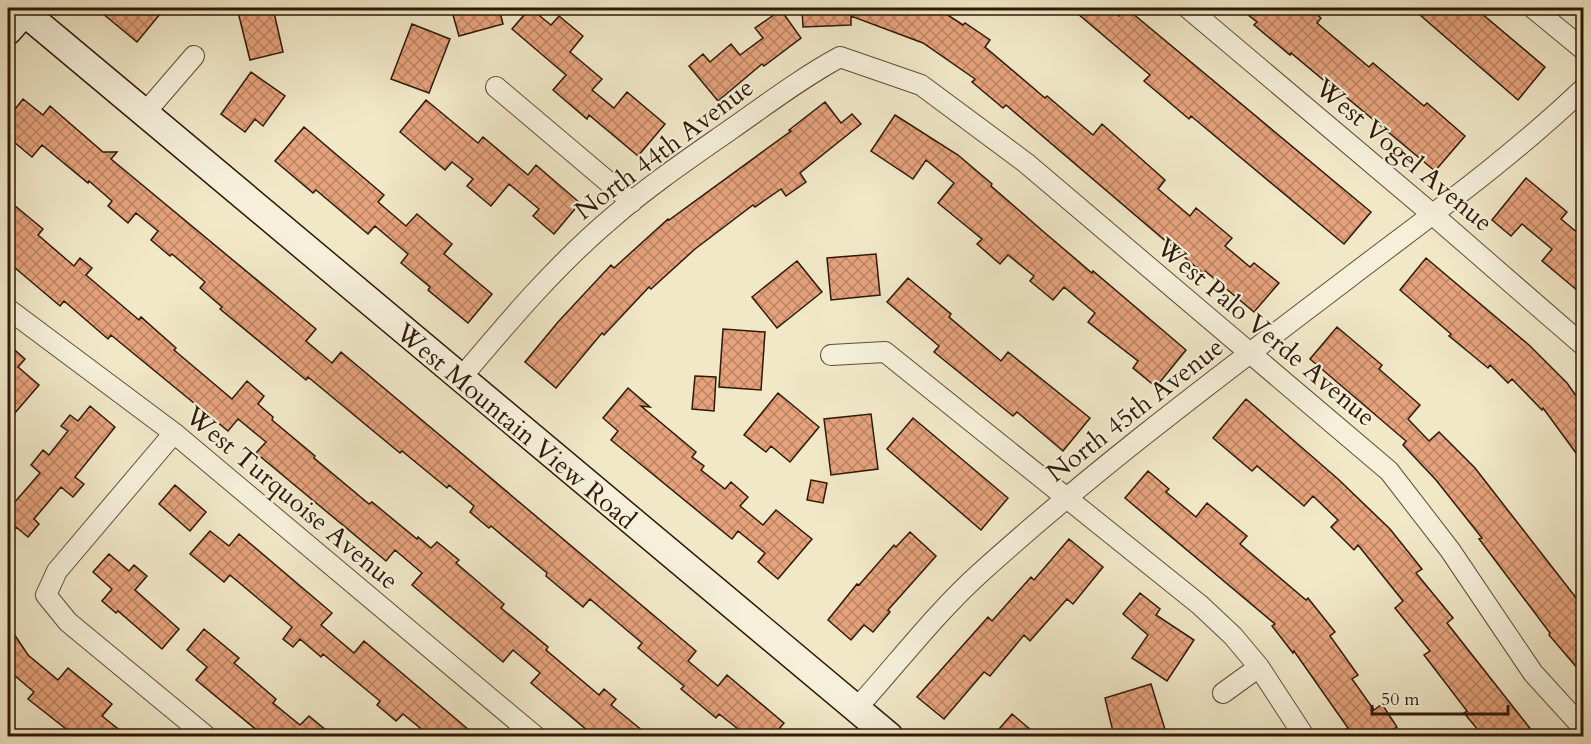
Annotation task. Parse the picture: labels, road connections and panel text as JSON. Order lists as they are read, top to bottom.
{
  "streets": {
    "street": [
      "North 44th Avenue",
      "West Vogel Avenue",
      "West Palo Verde Avenue",
      "North 45th Avenue",
      "West Mountain View Road",
      "West Turquoise Avenue"
    ]
  },
  "crossings": [
    ["North 44th Avenue", "West Palo Verde Avenue"],
    ["North 44th Avenue", "West Mountain View Road"],
    ["West Vogel Avenue", "North 45th Avenue"],
    ["West Palo Verde Avenue", "North 45th Avenue"],
    ["North 45th Avenue", "West Mountain View Road"]
  ],
  "scale_bar": "50 m"
}
